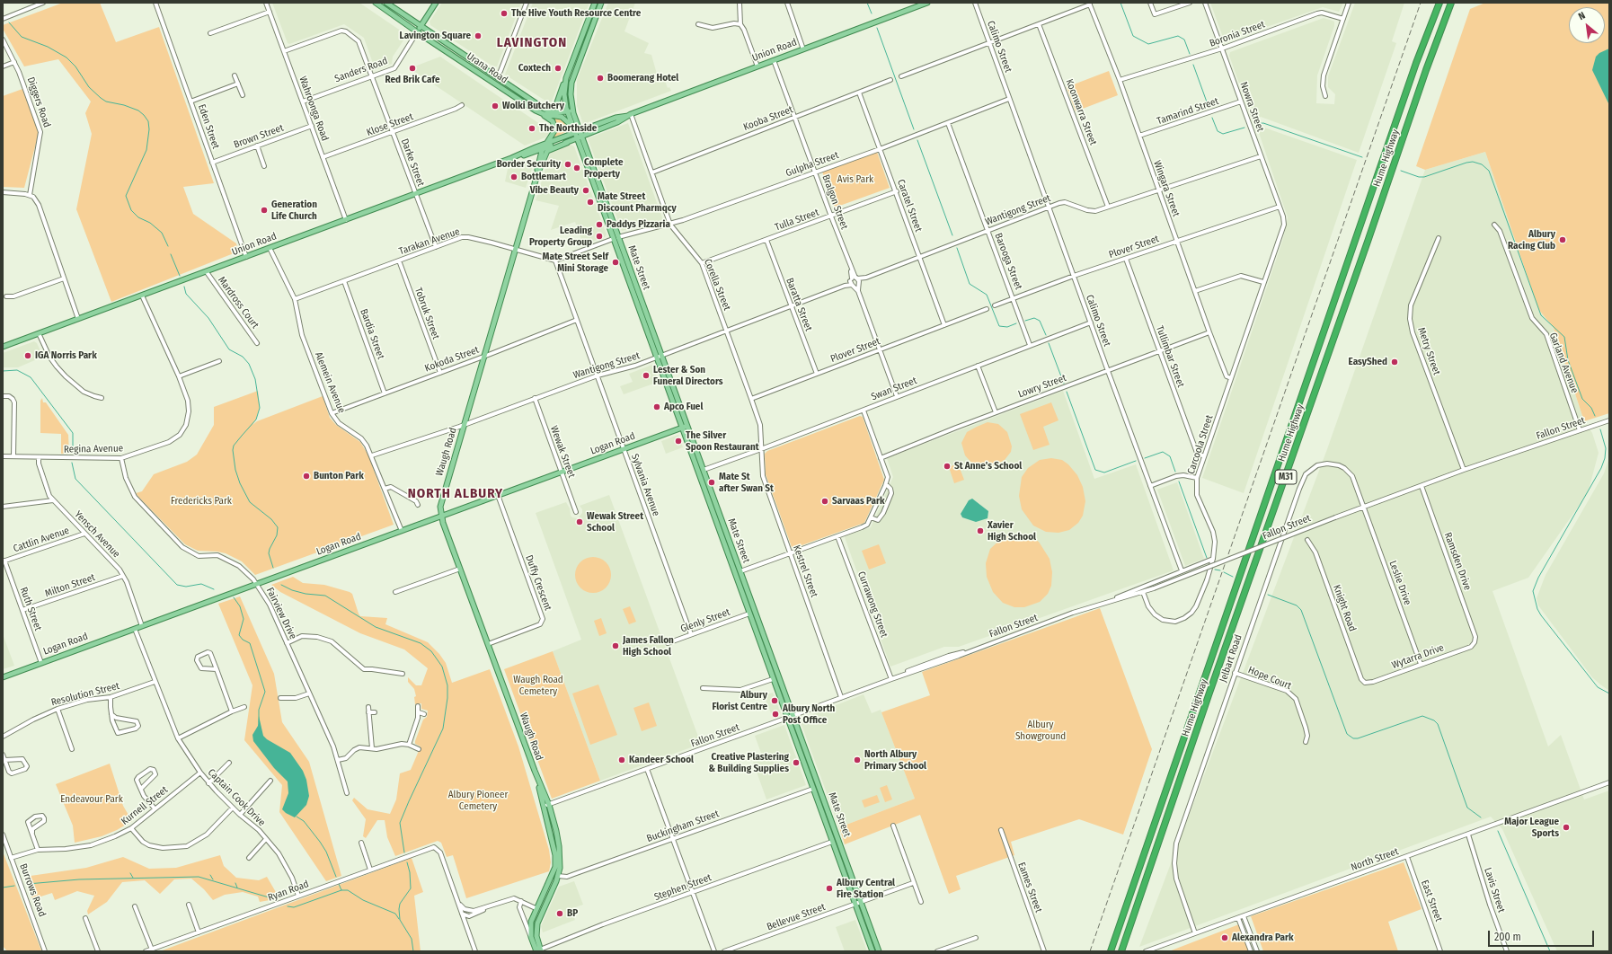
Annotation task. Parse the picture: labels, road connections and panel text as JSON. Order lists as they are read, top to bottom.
{
  "streets": {
    "highway": ["Hume Highway", "M31"],
    "main road": [
      "Union Road",
      "Urana Road",
      "Sanders Road",
      "Mate Street",
      "Logan Road",
      "Waugh Road"
    ],
    "street": [
      "Boronia Street",
      "Calimo Street",
      "Diggers Road",
      "Nowra Street",
      "Wahroonga Road",
      "Tamarind Street",
      "Koonwarra Street",
      "Kooba Street",
      "Klose Street",
      "Eden Street",
      "Brown Street",
      "Darke Street",
      "Gulpha Street",
      "Wingara Street",
      "Bralgon Street",
      "Caratel Street",
      "Wantigong Street",
      "Tulla Street",
      "Tarakan Avenue",
      "Plover Street",
      "Barooga Street",
      "Corella Street",
      "Mardross Court",
      "Baratta Street",
      "Tobruk Street",
      "Bardia Street",
      "Metry Street",
      "Tullimbar Street",
      "Kokoda Street",
      "Garland Avenue",
      "Alemein Avenue",
      "Lowry Street",
      "Swan Street",
      "Fallon Street",
      "Carcoola Street",
      "Regina Avenue",
      "Wewak Street",
      "Sylvania Avenue",
      "Yensch Avenue",
      "Cattlin Avenue",
      "Ramsden Drive",
      "Kestrel Street",
      "Duffy Crescent",
      "Leslie Drive",
      "Milton Street",
      "Currawong Street",
      "Knight Road",
      "Ruth Street",
      "Fairview Drive",
      "Glenly Street",
      "Wytarra Drive",
      "Jelbart Road",
      "Hope Court",
      "Resolution Street",
      "Captain Cook Drive",
      "Kurnell Street",
      "Buckingham Street",
      "North Street",
      "Stephen Street",
      "Eames Street",
      "Burrows Road",
      "Lavis Street",
      "Ryan Road",
      "East Street",
      "Bellevue Street"
    ]
  },
  "crossings": [
    ["Boronia Street", "Nowra Street"],
    ["Boronia Street", "Wingara Street"],
    ["Calimo Street", "Gulpha Street"],
    ["Calimo Street", "Wantigong Street"],
    ["Calimo Street", "Plover Street"],
    ["Calimo Street", "Lowry Street"],
    ["Calimo Street", "Swan Street"],
    ["Union Road", "Wahroonga Road"],
    ["Union Road", "Eden Street"],
    ["Union Road", "Darke Street"],
    ["Union Road", "Bralgon Street"],
    ["Union Road", "Mate Street"],
    ["Union Road", "Corella Street"],
    ["Union Road", "Mardross Court"],
    ["Union Road", "Alemein Avenue"],
    ["Union Road", "Regina Avenue"],
    ["Union Road", "Waugh Road"],
    ["Urana Road", "Sanders Road"],
    ["Urana Road", "Mate Street"],
    ["Urana Road", "Waugh Road"],
    ["Sanders Road", "Wahroonga Road"],
    ["Sanders Road", "Darke Street"],
    ["Nowra Street", "Tamarind Street"],
    ["Nowra Street", "Wantigong Street"],
    ["Nowra Street", "Plover Street"],
    ["Nowra Street", "Carcoola Street"],
    ["Wahroonga Road", "Klose Street"],
    ["Wahroonga Road", "Brown Street"],
    ["Wahroonga Road", "Darke Street"],
    ["Tamarind Street", "Wingara Street"],
    ["Koonwarra Street", "Wantigong Street"],
    ["Kooba Street", "Bralgon Street"],
    ["Kooba Street", "Caratel Street"],
    ["Kooba Street", "Corella Street"],
    ["Klose Street", "Darke Street"],
    ["Eden Street", "Brown Street"],
    ["Darke Street", "Tarakan Avenue"],
    ["Gulpha Street", "Bralgon Street"],
    ["Gulpha Street", "Caratel Street"],
    ["Gulpha Street", "Barooga Street"],
    ["Gulpha Street", "Mate Street"],
    ["Gulpha Street", "Corella Street"],
    ["Wingara Street", "Wantigong Street"],
    ["Wingara Street", "Plover Street"],
    ["Wingara Street", "Lowry Street"],
    ["Wingara Street", "Carcoola Street"],
    ["Bralgon Street", "Wantigong Street"],
    ["Bralgon Street", "Tulla Street"],
    ["Bralgon Street", "Plover Street"],
    ["Bralgon Street", "Swan Street"],
    ["Caratel Street", "Wantigong Street"],
    ["Caratel Street", "Tulla Street"],
    ["Caratel Street", "Plover Street"],
    ["Wantigong Street", "Barooga Street"],
    ["Wantigong Street", "Mate Street"],
    ["Wantigong Street", "Corella Street"],
    ["Wantigong Street", "Baratta Street"],
    ["Wantigong Street", "Alemein Avenue"],
    ["Wantigong Street", "Waugh Road"],
    ["Wantigong Street", "Wewak Street"],
    ["Wantigong Street", "Sylvania Avenue"],
    ["Tulla Street", "Corella Street"],
    ["Tulla Street", "Baratta Street"],
    ["Tarakan Avenue", "Tobruk Street"],
    ["Tarakan Avenue", "Bardia Street"],
    ["Tarakan Avenue", "Alemein Avenue"],
    ["Tarakan Avenue", "Waugh Road"],
    ["Tarakan Avenue", "Sylvania Avenue"],
    ["Plover Street", "Barooga Street"],
    ["Plover Street", "Corella Street"],
    ["Plover Street", "Baratta Street"],
    ["Plover Street", "Tullimbar Street"],
    ["Barooga Street", "Swan Street"],
    ["Mate Street", "Swan Street"],
    ["Mate Street", "Fallon Street"],
    ["Mate Street", "Logan Road"],
    ["Mate Street", "Glenly Street"],
    ["Mate Street", "Buckingham Street"],
    ["Mate Street", "Stephen Street"],
    ["Mate Street", "Bellevue Street"],
    ["Corella Street", "Swan Street"],
    ["Corella Street", "Kestrel Street"],
    ["Tobruk Street", "Kokoda Street"],
    ["Bardia Street", "Kokoda Street"],
    ["Metry Street", "Fallon Street"],
    ["Tullimbar Street", "Lowry Street"],
    ["Tullimbar Street", "Carcoola Street"],
    ["Kokoda Street", "Alemein Avenue"],
    ["Kokoda Street", "Waugh Road"],
    ["Kokoda Street", "Sylvania Avenue"],
    ["Garland Avenue", "Fallon Street"],
    ["Alemein Avenue", "Logan Road"],
    ["Swan Street", "Kestrel Street"],
    ["Fallon Street", "Carcoola Street"],
    ["Fallon Street", "Waugh Road"],
    ["Fallon Street", "Ramsden Drive"],
    ["Fallon Street", "Kestrel Street"],
    ["Fallon Street", "Leslie Drive"],
    ["Fallon Street", "Currawong Street"],
    ["Fallon Street", "Jelbart Road"],
    ["Logan Road", "Waugh Road"],
    ["Logan Road", "Wewak Street"],
    ["Logan Road", "Sylvania Avenue"],
    ["Logan Road", "Yensch Avenue"],
    ["Logan Road", "Duffy Crescent"],
    ["Logan Road", "Ruth Street"],
    ["Logan Road", "Fairview Drive"],
    ["Logan Road", "Captain Cook Drive"],
    ["Regina Avenue", "Yensch Avenue"],
    ["Regina Avenue", "Fairview Drive"],
    ["Waugh Road", "Duffy Crescent"],
    ["Waugh Road", "Buckingham Street"],
    ["Waugh Road", "Stephen Street"],
    ["Sylvania Avenue", "Glenly Street"],
    ["Yensch Avenue", "Cattlin Avenue"],
    ["Yensch Avenue", "Milton Street"],
    ["Cattlin Avenue", "Ruth Street"],
    ["Ramsden Drive", "Wytarra Drive"],
    ["Leslie Drive", "Wytarra Drive"],
    ["Leslie Drive", "Jelbart Road"],
    ["Milton Street", "Ruth Street"],
    ["Knight Road", "Wytarra Drive"],
    ["Jelbart Road", "Hope Court"],
    ["Jelbart Road", "North Street"],
    ["Resolution Street", "Captain Cook Drive"],
    ["Captain Cook Drive", "Kurnell Street"],
    ["Captain Cook Drive", "Ryan Road"],
    ["Kurnell Street", "Burrows Road"],
    ["North Street", "Lavis Street"],
    ["North Street", "East Street"]
  ],
  "districts": ["LAVINGTON", "NORTH ALBURY"],
  "parks": [
    "Avis Park",
    "Fredericks Park",
    "Waugh Road Cemetery",
    "Albury Showground",
    "Albury Pioneer Cemetery",
    "Endeavour Park"
  ],
  "places": [
    "The Hive Youth Resource Centre",
    "Lavington Square",
    "Red Brik Cafe",
    "Coxtech",
    "Boomerang Hotel",
    "Wolki Butchery",
    "The Northside",
    "Border Security",
    "Complete Property",
    "Bottlemart",
    "Vibe Beauty",
    "Mate Street Discount Pharmqcy",
    "Generation Life Church",
    "Paddys Pizzaria",
    "Leading Property Group",
    "Albury Racing Club",
    "Mate Street Self Mini Storage",
    "IGA Norris Park",
    "EasyShed",
    "Lester & Son Funeral Directors",
    "Apco Fuel",
    "The Silver Spoon Restaurant",
    "St Anne's School",
    "Bunton Park",
    "Mate St after Swan St",
    "Sarvaas Park",
    "Wewak Street School",
    "Xavier High School",
    "James Fallon High School",
    "Albury Florist Centre",
    "Albury North Post Office",
    "Kandeer School",
    "North Albury Primary School",
    "Creative Plastering & Building Supplies",
    "Major League Sports",
    "Albury Central Fire Station",
    "BP",
    "Alexandra Park"
  ],
  "scale_bar": "200 m",
  "north": "top left"
}
